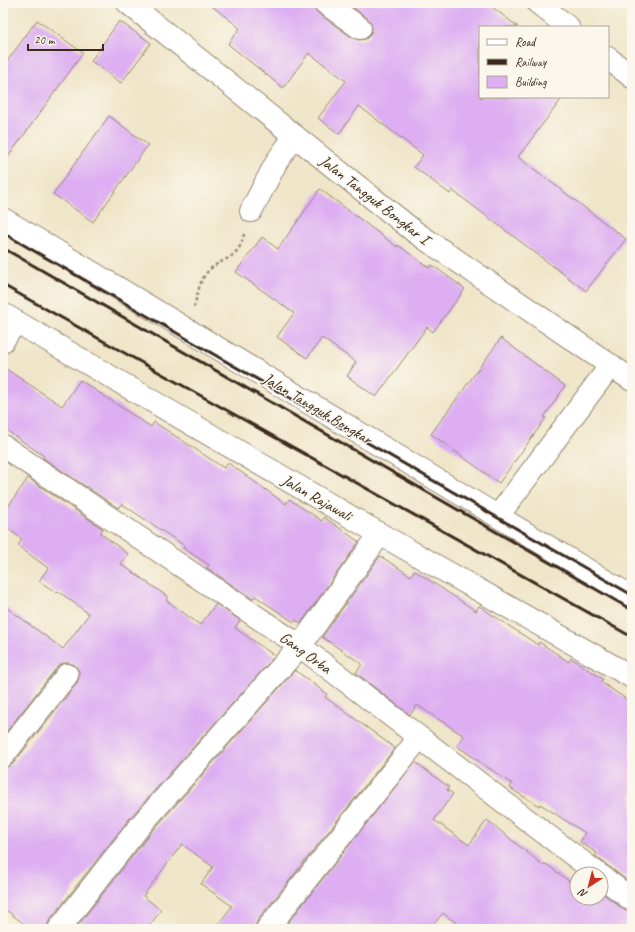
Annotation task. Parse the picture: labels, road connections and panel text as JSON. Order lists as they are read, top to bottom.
{
  "streets": {
    "street": [
      "Jalan Tangguk Bongkar I",
      "Jalan Tangguk Bongkar",
      "Jalan Rajawali",
      "Gang Orba"
    ]
  },
  "legend": ["Road", "Railway", "Building"],
  "scale_bar": "20 m",
  "north": "bottom left"
}
